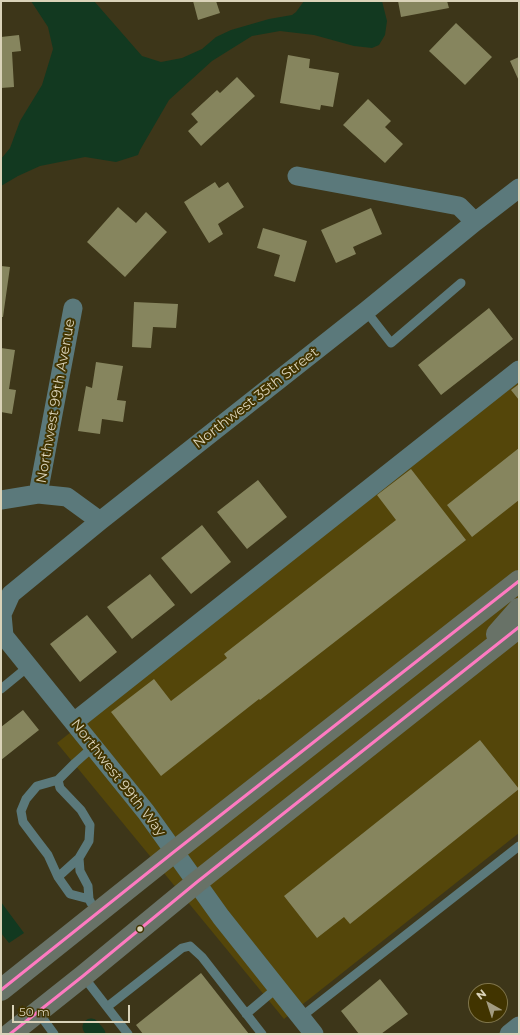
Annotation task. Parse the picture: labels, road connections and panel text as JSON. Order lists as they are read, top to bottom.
{
  "streets": {
    "street": ["Northwest 35th Street", "Northwest 99th Avenue", "Northwest 99th Way"]
  },
  "crossings": [
    ["Northwest 35th Street", "Northwest 99th Avenue"],
    ["Northwest 35th Street", "Northwest 99th Way"]
  ],
  "scale_bar": "50 m",
  "north": "top left"
}
